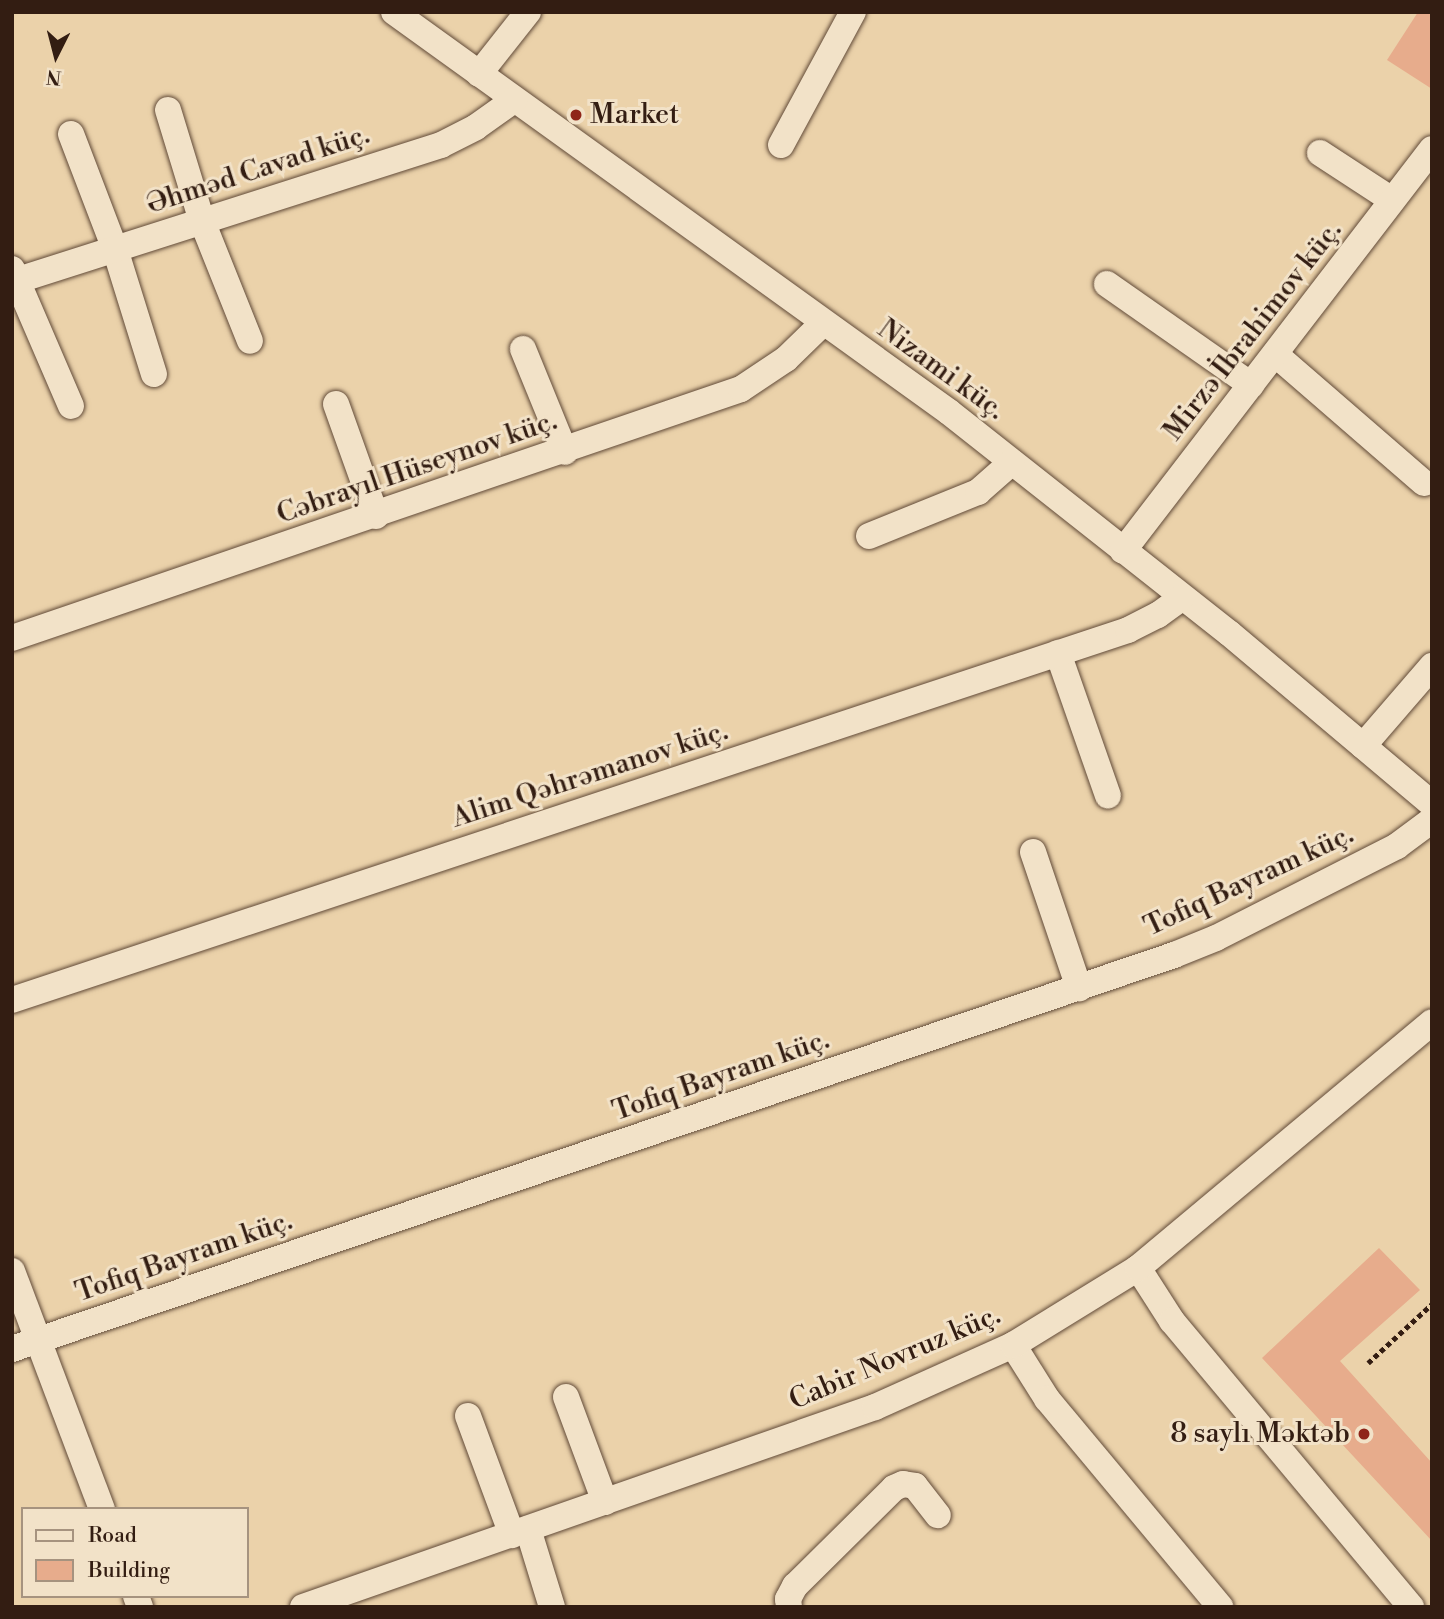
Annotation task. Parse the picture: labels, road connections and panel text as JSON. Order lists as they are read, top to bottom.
{
  "streets": {
    "street": [
      "Əhməd Cavad küç.",
      "Mirzə İbrahimov küç.",
      "Nizami küç.",
      "Cəbrayıl Hüseynov küç.",
      "Alim Qəhrəmanov küç.",
      "Tofiq Bayram küç.",
      "Cabir Novruz küç."
    ]
  },
  "crossings": [
    ["Əhməd Cavad küç.", "Nizami küç."],
    ["Mirzə İbrahimov küç.", "Nizami küç."],
    ["Nizami küç.", "Cəbrayıl Hüseynov küç."],
    ["Nizami küç.", "Alim Qəhrəmanov küç."]
  ],
  "places": ["Market", "8 saylı Məktəb"],
  "legend": ["Road", "Building"],
  "north": "bottom"
}
